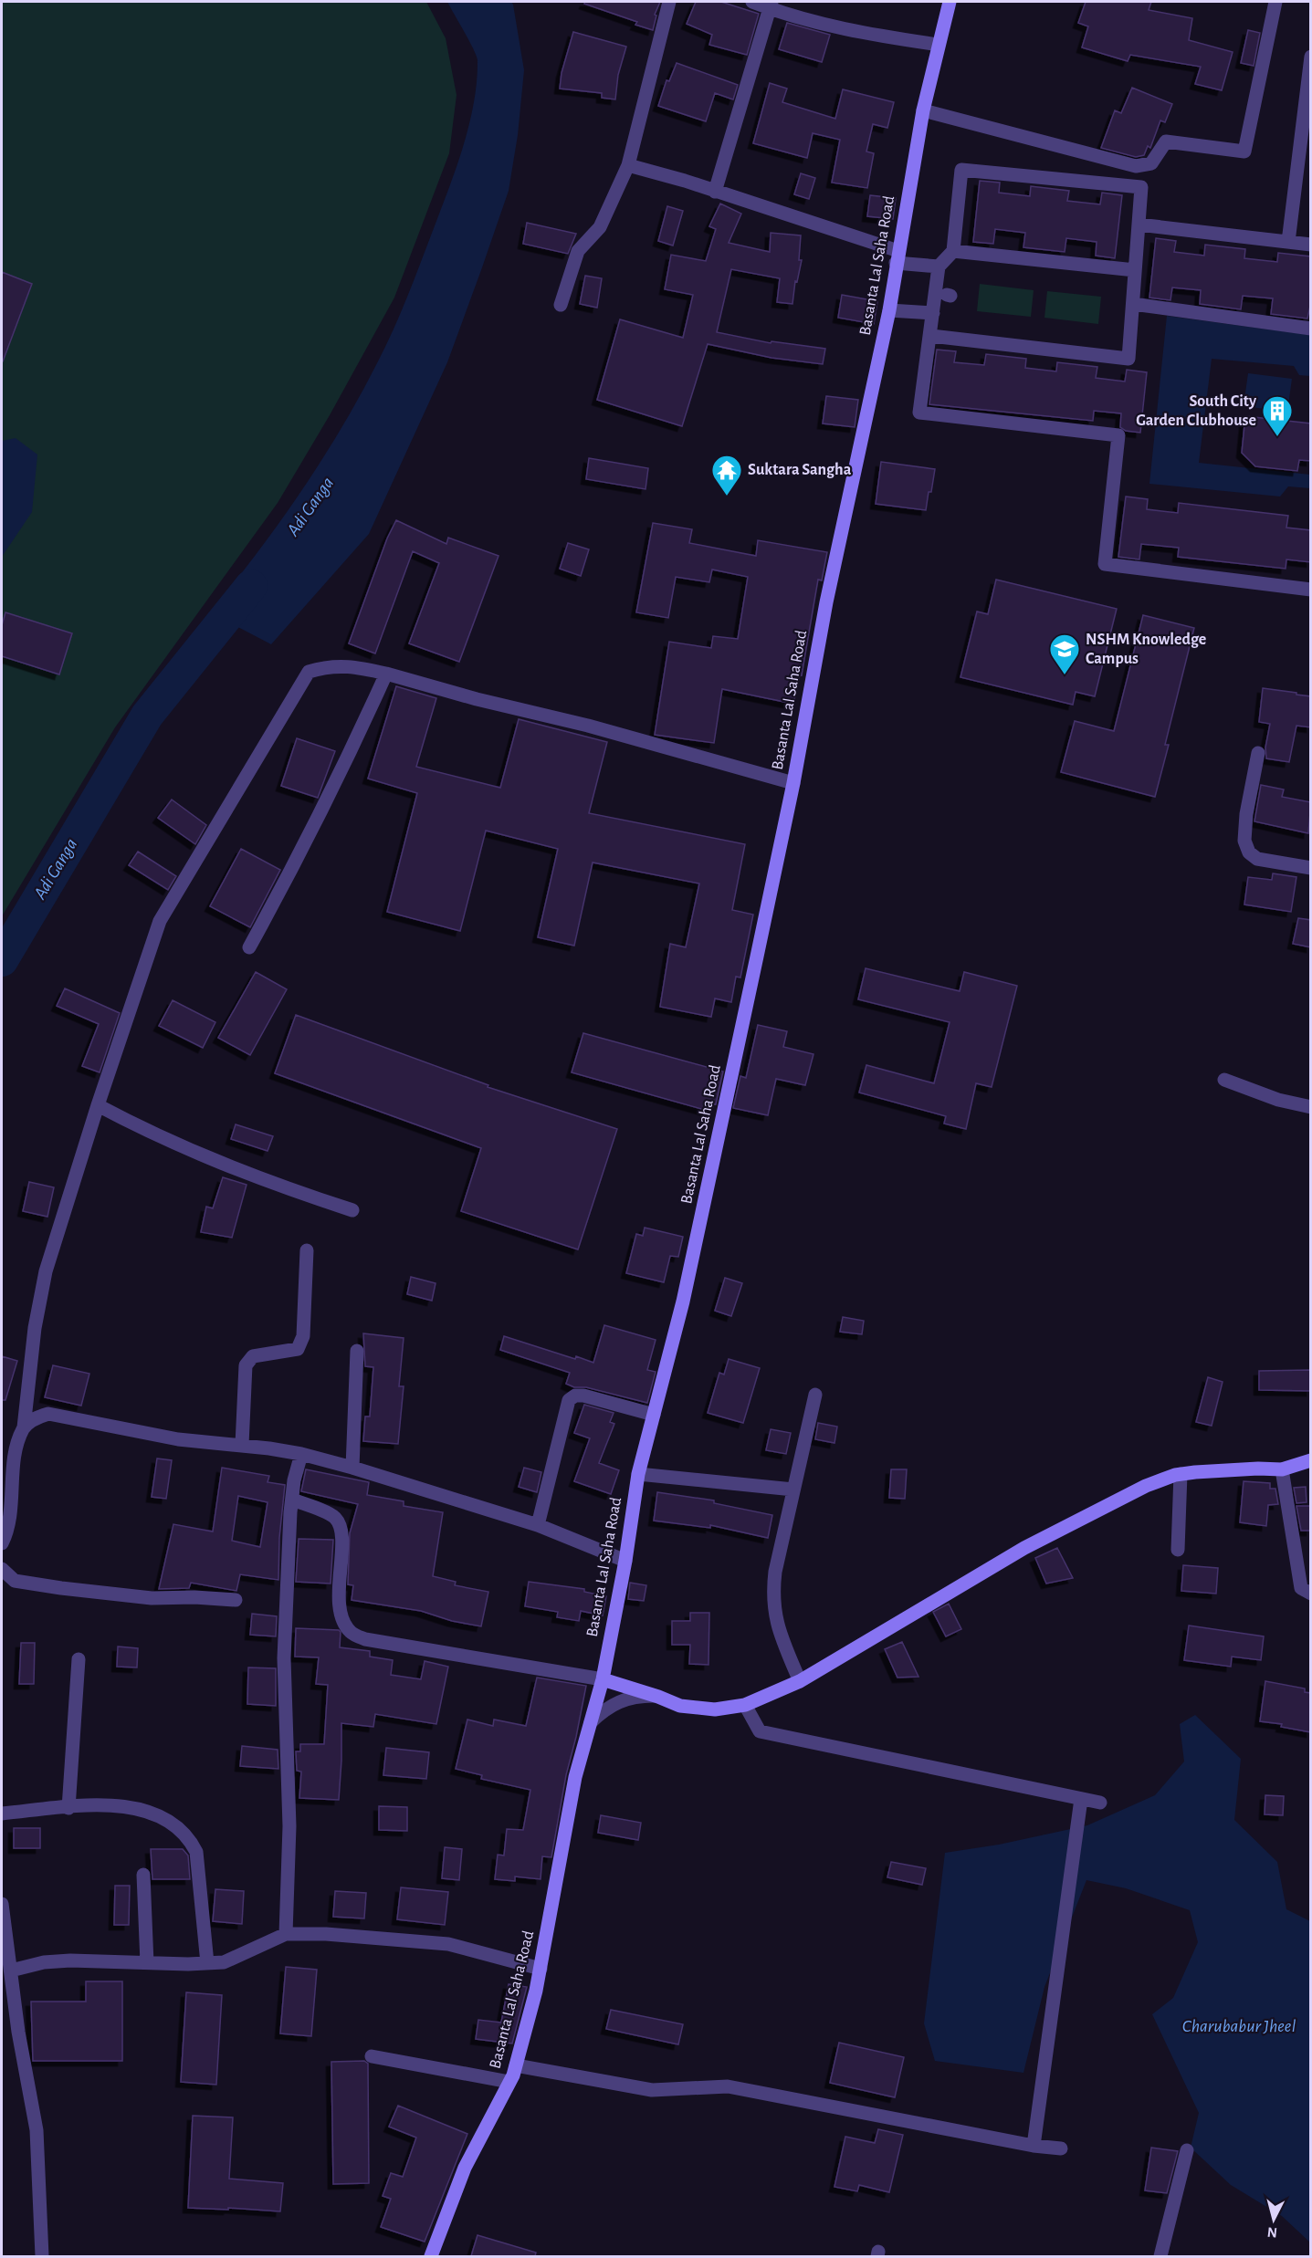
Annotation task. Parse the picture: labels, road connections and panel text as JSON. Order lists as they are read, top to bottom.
{
  "streets": {
    "main road": ["Basanta Lal Saha Road"]
  },
  "water": ["Adi Ganga", "Charubabur Jheel"],
  "places": {
    "building": ["South City Garden Clubhouse"],
    "temple": ["Suktara Sangha"],
    "school or university": ["NSHM Knowledge Campus"]
  },
  "north": "bottom"
}
